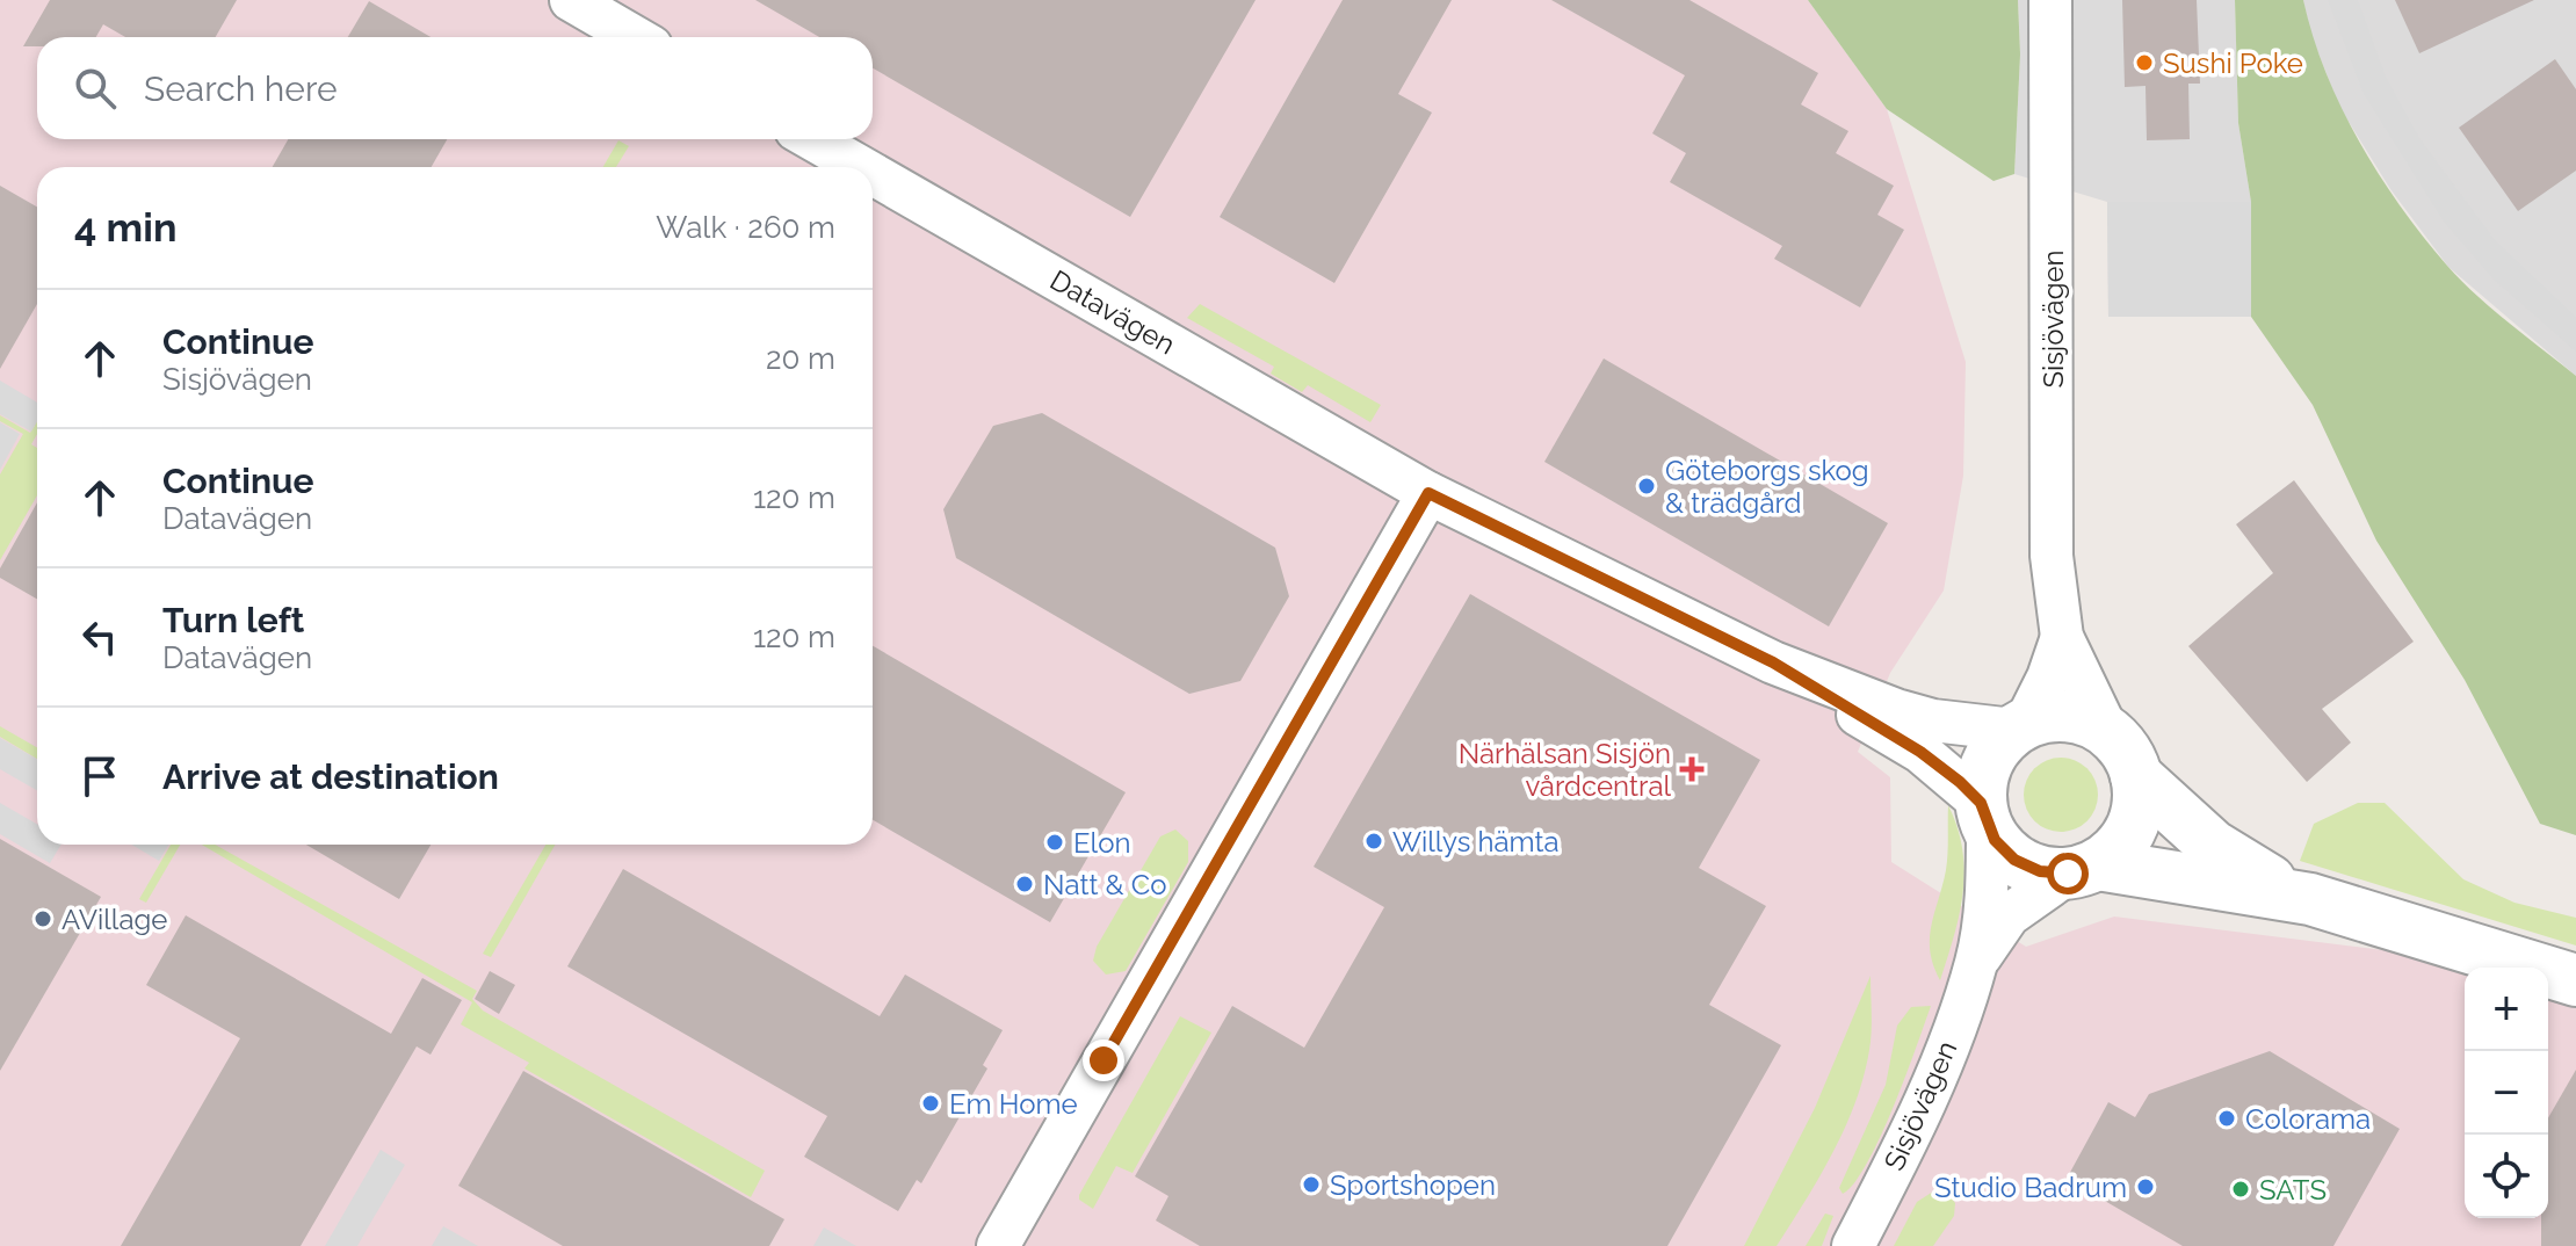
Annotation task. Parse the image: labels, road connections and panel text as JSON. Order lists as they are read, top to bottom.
{
  "streets": {
    "street": ["Datavägen", "Sisjövägen"]
  },
  "crossings": [
    ["Datavägen", "Sisjövägen"]
  ],
  "places": {
    "other": [
      "Sushi Poke",
      "Göteborgs skog & trädgård",
      "Willys hämta",
      "Elon",
      "Natt & Co",
      "AVillage",
      "Em Home",
      "Colorama",
      "Sportshopen",
      "Studio Badrum",
      "SATS"
    ],
    "health": ["Närhälsan Sisjön vårdcentral"]
  },
  "page": {
    "search": "Search here",
    "heading": ["4 min", "Walk · 260 m"],
    "list": [
      ["Continue", "Sisjövägen", "20 m"],
      ["Continue", "Datavägen", "120 m"],
      ["Turn left", "Datavägen", "120 m"],
      "Arrive at destination"
    ],
    "map_buttons": ["+", "−"]
  }
}
